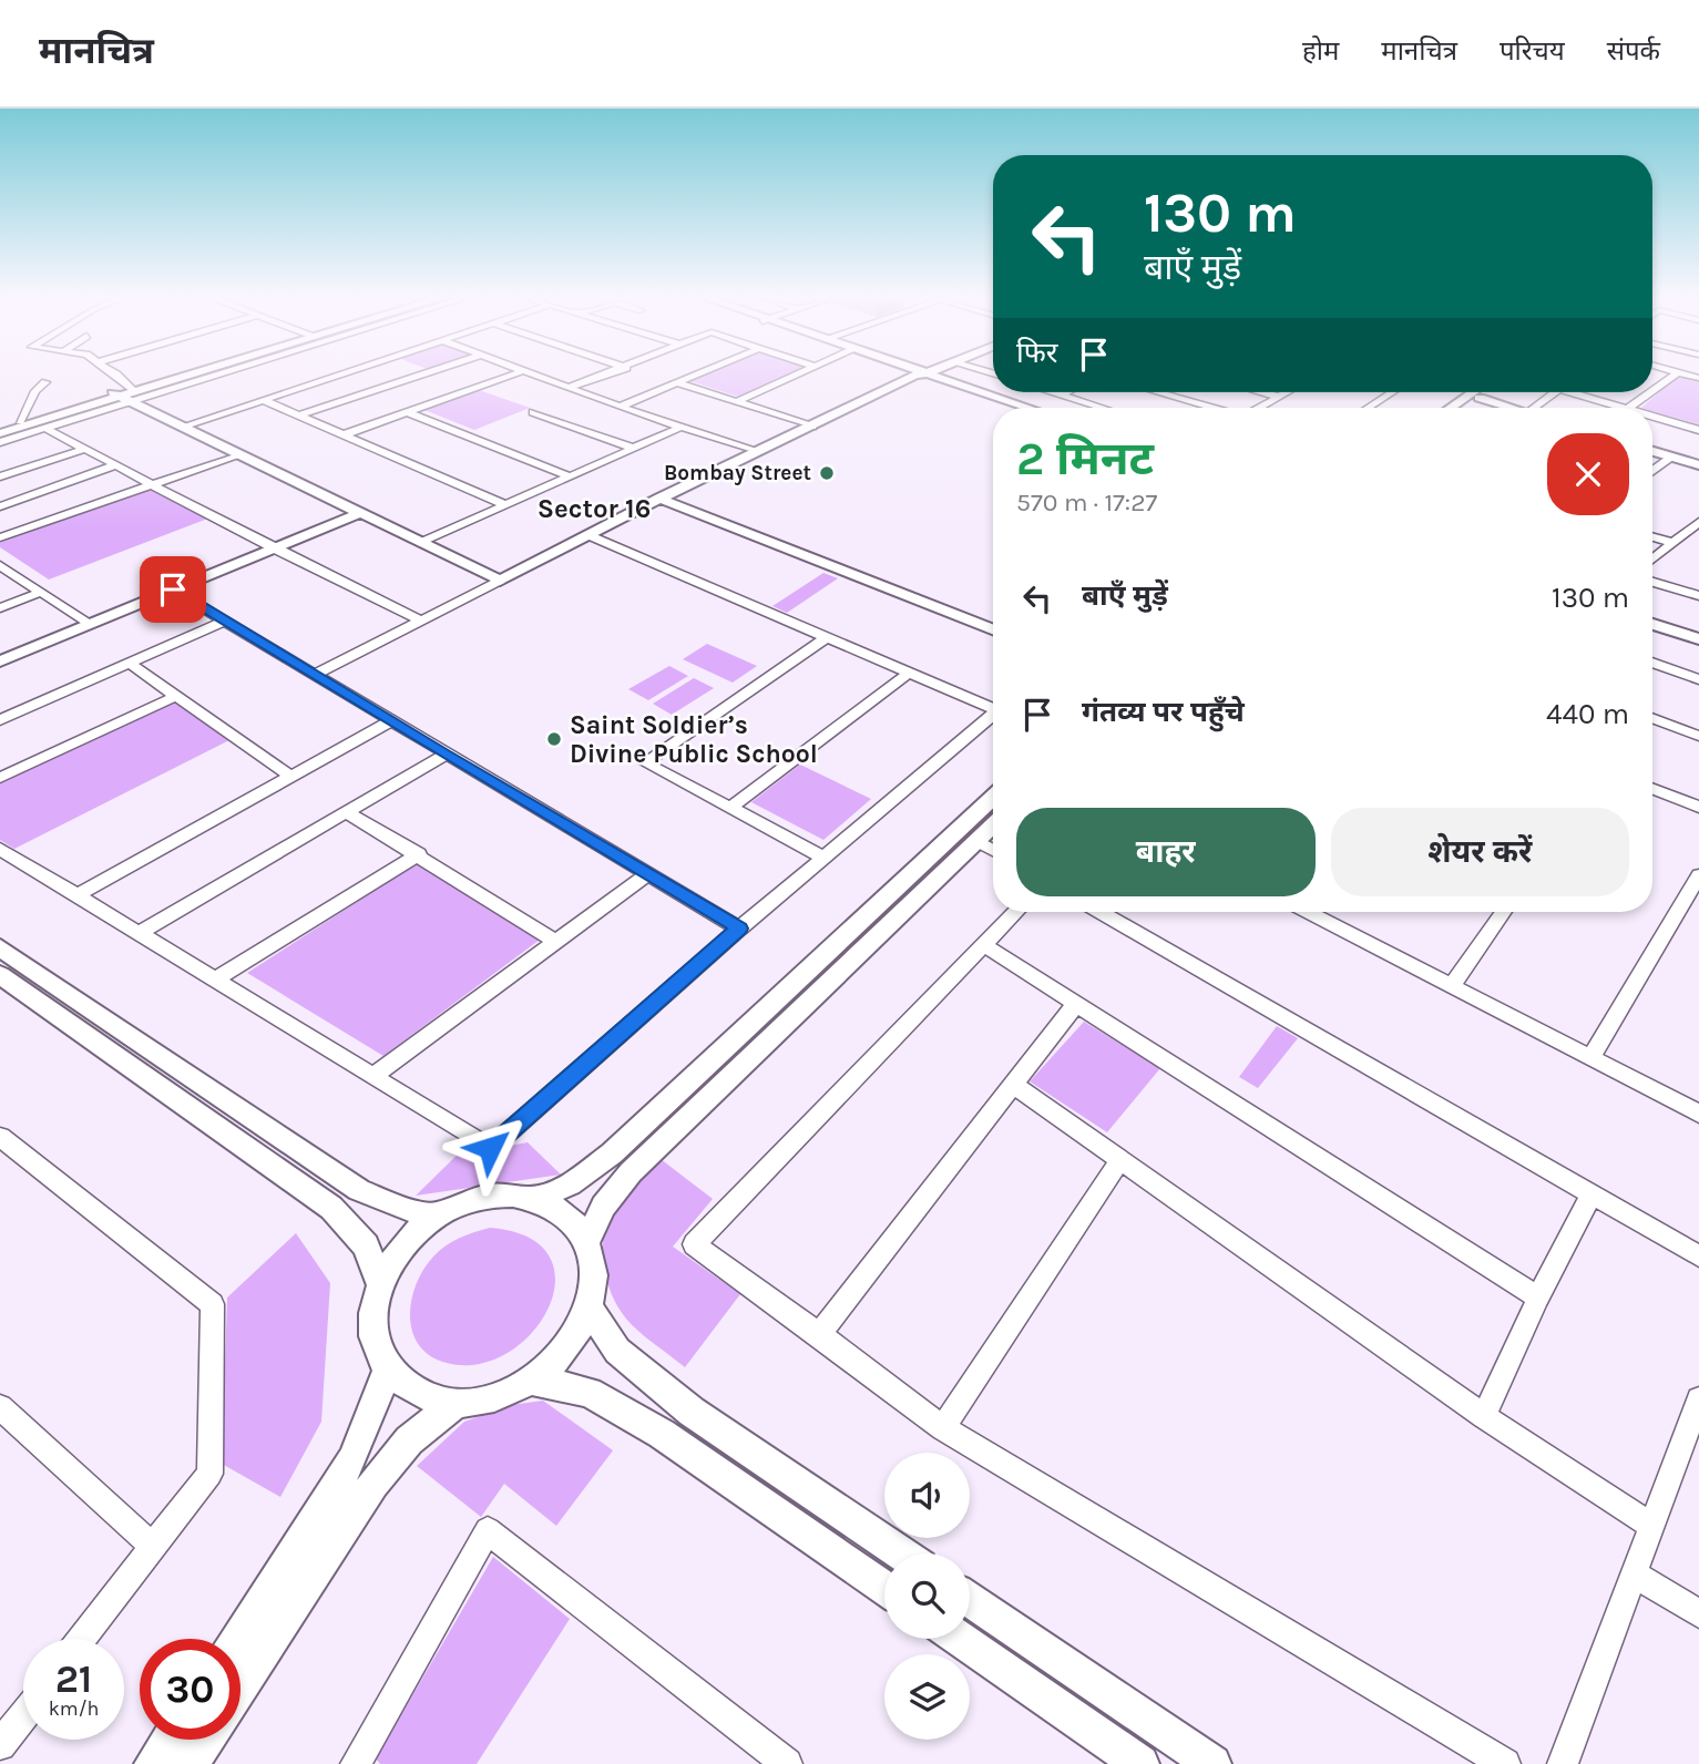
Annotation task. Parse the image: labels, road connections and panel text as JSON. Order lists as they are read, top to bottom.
{
  "districts": ["Sector 16"],
  "places": ["Bombay Street", "Saint Soldier’s Divine Public School"],
  "page": {
    "header": "मानचित्र",
    "nav": [
      "होम",
      "मानचित्र",
      "परिचय",
      "संपर्क"
    ],
    "turn": ["130 m", "बाएँ मुड़ें"],
    "then": "फिर",
    "heading": ["2 मिनट", "570 m · 17:27"],
    "list": [
      {
        "name": "बाएँ मुड़ें",
        "value": "130 m"
      },
      {
        "name": "गंतव्य पर पहुँचे",
        "value": "440 m"
      }
    ],
    "buttons": ["बाहर", "शेयर करें"],
    "speed": "21 km/h",
    "limit": "30"
  }
}
